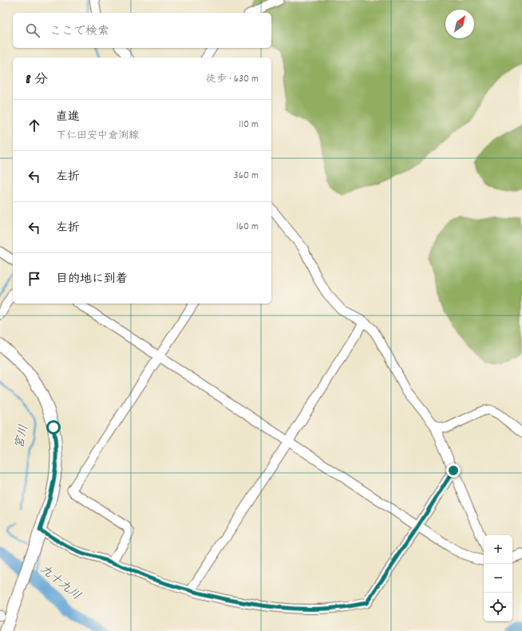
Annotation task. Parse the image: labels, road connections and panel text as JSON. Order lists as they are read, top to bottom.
{
  "water": ["宮川", "九十九川"],
  "north": "top right",
  "page": {
    "search": "ここで検索",
    "heading": ["8 分", "徒歩 · 630 m"],
    "list": [
      ["直進", "下仁田安中倉渕線", "110 m"],
      ["左折", "360 m"],
      ["左折", "160 m"],
      "目的地に到着"
    ],
    "map_buttons": ["+", "−"]
  }
}
